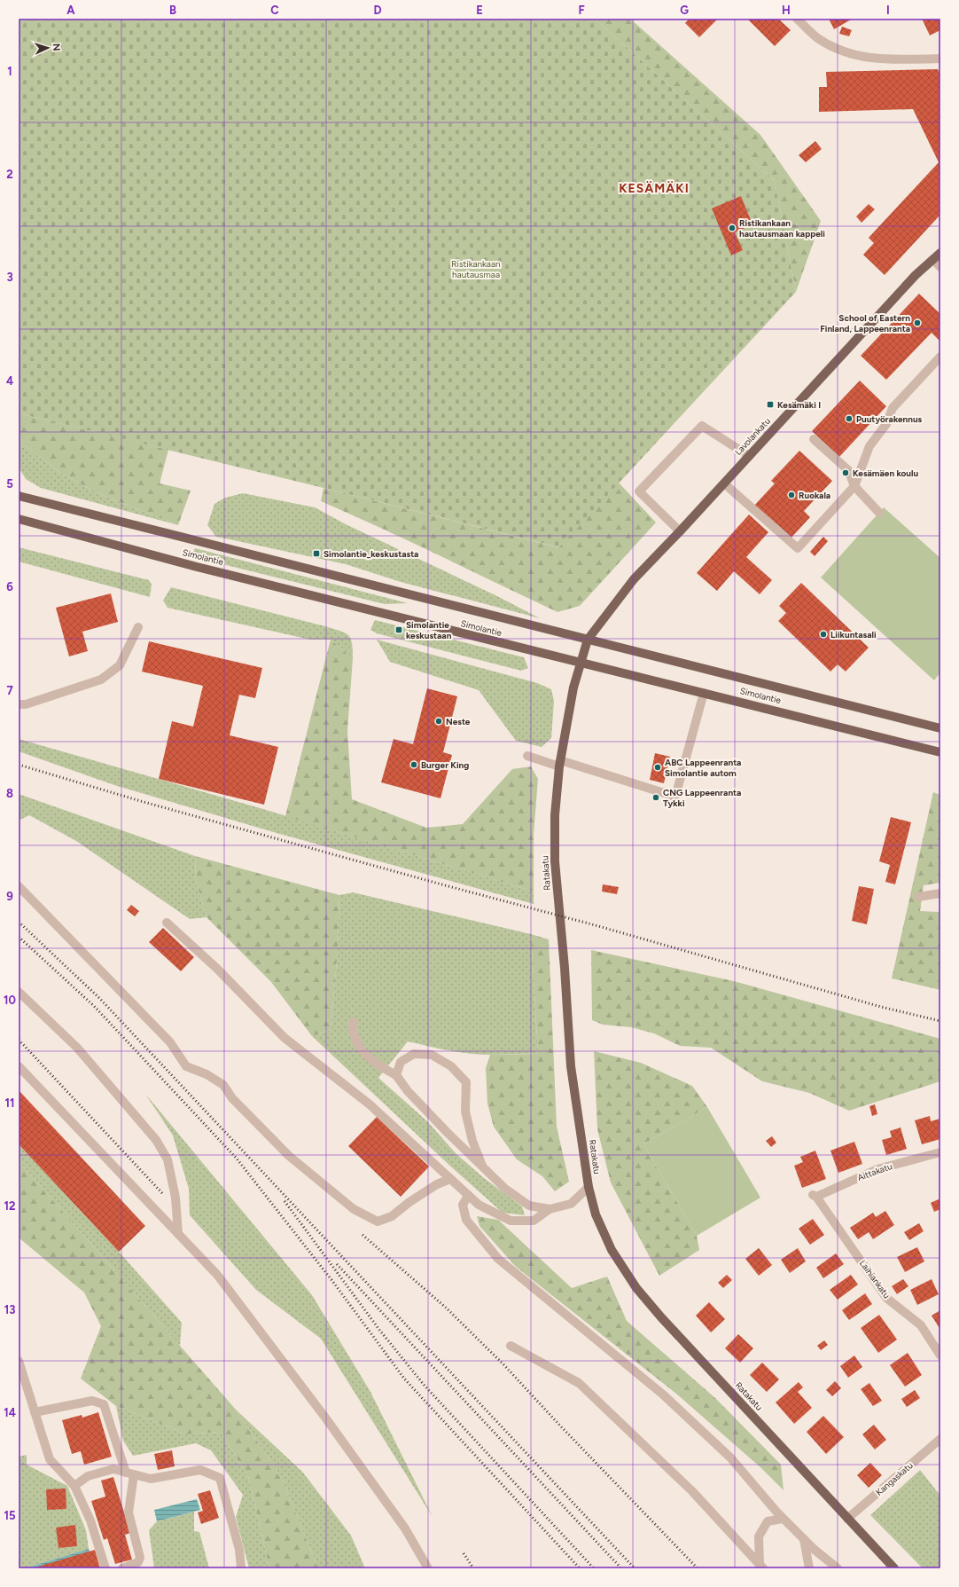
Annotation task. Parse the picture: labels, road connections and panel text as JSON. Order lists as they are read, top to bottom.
{
  "streets": {
    "main road": ["Lavolankatu", "Simolantie", "Ratakatu"],
    "street": ["Aittakatu", "Laihiankatu", "Kangaskatu"]
  },
  "crossings": [
    ["Lavolankatu", "Simolantie"],
    ["Lavolankatu", "Ratakatu"],
    ["Simolantie", "Ratakatu"],
    ["Ratakatu", "Kangaskatu"],
    ["Aittakatu", "Laihiankatu"]
  ],
  "districts": ["KESÄMÄKI"],
  "parks": ["Ristikankaan hautausmaa"],
  "places": {
    "other": [
      "Ristikankaan hautausmaan kappeli",
      "School of Eastern Finland, Lappeenranta",
      "Puutyörakennus",
      "Kesämäen koulu",
      "Ruokala",
      "Liikuntasali",
      "Neste",
      "Burger King",
      "ABC Lappeenranta Simolantie autom",
      "CNG Lappeenranta Tykki"
    ],
    "transit": ["Kesämäki I", "Simolantie_keskustasta", "Simolantie keskustaan"]
  },
  "north": "right",
  "grid": {
    "columns": [
      "A",
      "B",
      "C",
      "D",
      "E",
      "F",
      "G",
      "H",
      "I"
    ],
    "rows": [
      "1",
      "2",
      "3",
      "4",
      "5",
      "6",
      "7",
      "8",
      "9",
      "10",
      "11",
      "12",
      "13",
      "14",
      "15"
    ]
  }
}
